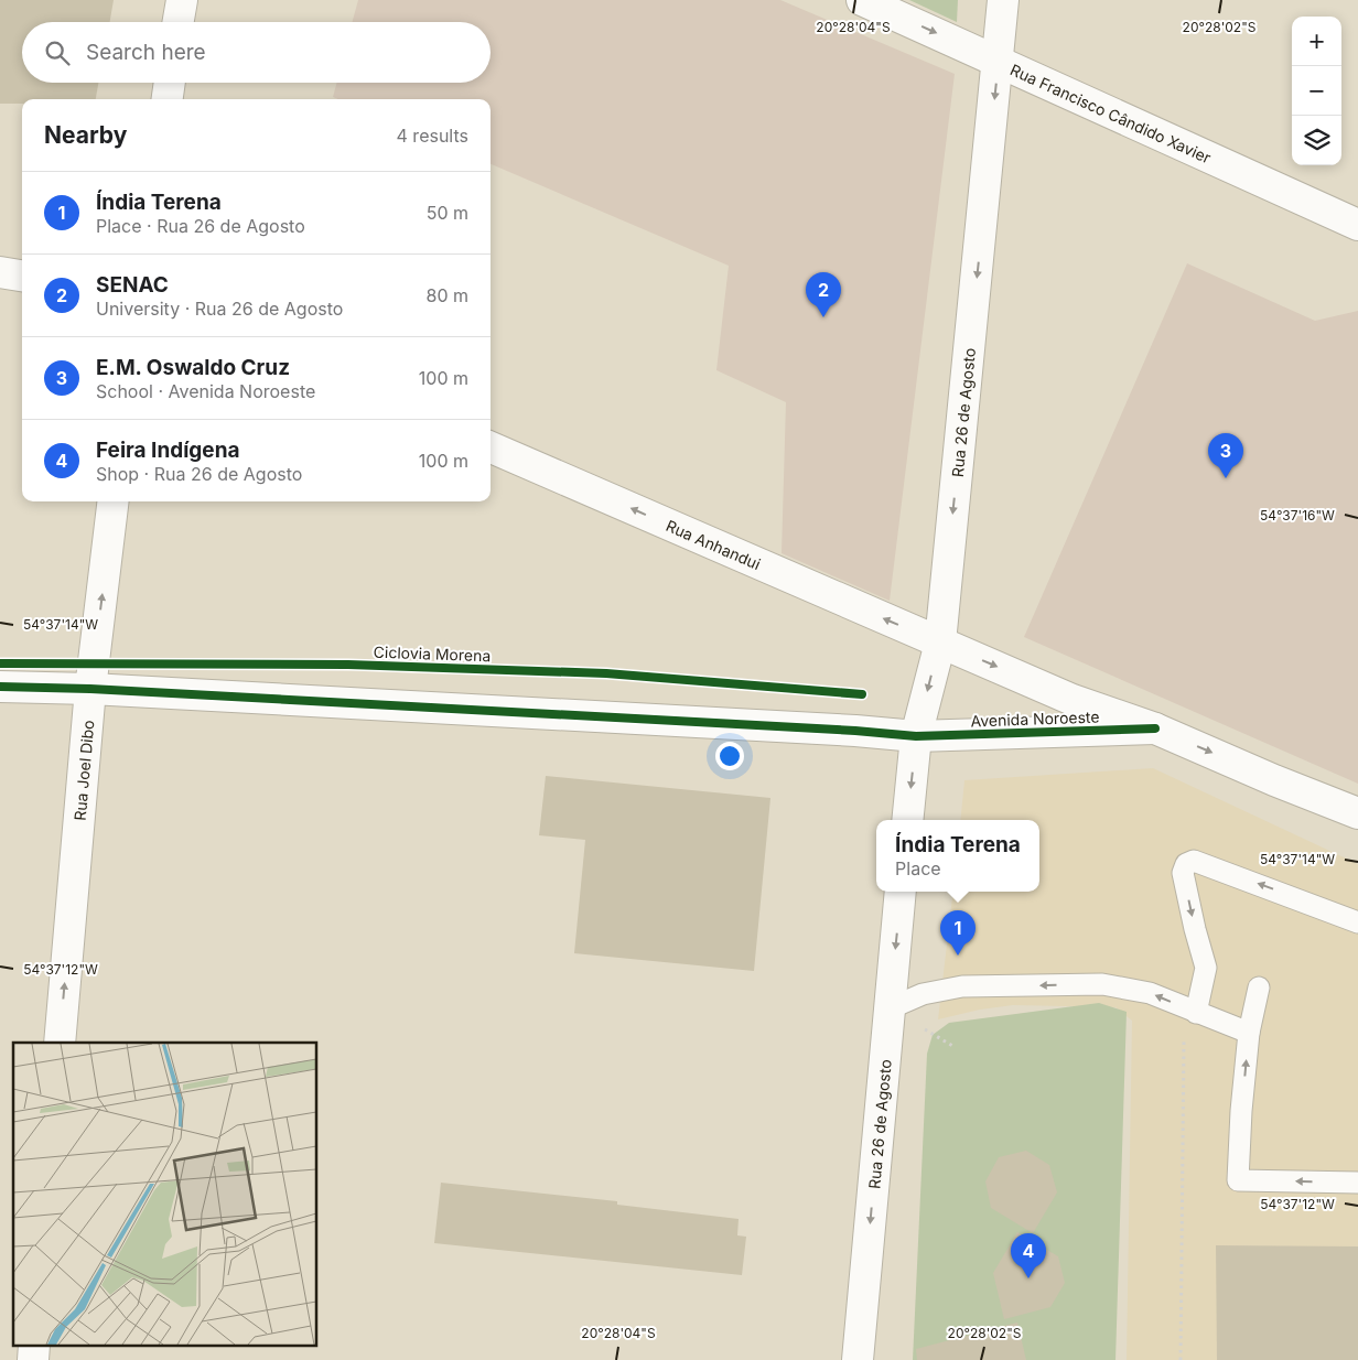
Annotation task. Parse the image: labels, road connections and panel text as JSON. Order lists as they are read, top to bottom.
{
  "streets": {
    "street": [
      "Rua Francisco Cândido Xavier",
      "Rua 26 de Agosto",
      "Rua Anhandui",
      "Avenida Noroeste",
      "Rua Joel Dibo"
    ],
    "cycle path": ["Ciclovia Morena"]
  },
  "crossings": [
    ["Rua Francisco Cândido Xavier", "Rua 26 de Agosto"],
    ["Rua 26 de Agosto", "Rua Anhandui"],
    ["Rua 26 de Agosto", "Avenida Noroeste"],
    ["Rua Anhandui", "Avenida Noroeste"],
    ["Avenida Noroeste", "Rua Joel Dibo"]
  ],
  "one_way": ["Rua 26 de Agosto", "Rua Anhandui", "Rua Joel Dibo"],
  "page": {
    "map_buttons": ["+", "−"],
    "search": "Search here",
    "heading": ["Nearby", "4 results"],
    "list": [
      {
        "mark": "1",
        "name": "Índia Terena",
        "note": "Place · Rua 26 de Agosto",
        "value": "50 m"
      },
      {
        "mark": "2",
        "name": "SENAC",
        "note": "University · Rua 26 de Agosto",
        "value": "80 m"
      },
      {
        "mark": "3",
        "name": "E.M. Oswaldo Cruz",
        "note": "School · Avenida Noroeste",
        "value": "100 m"
      },
      {
        "mark": "4",
        "name": "Feira Indígena",
        "note": "Shop · Rua 26 de Agosto",
        "value": "100 m"
      }
    ],
    "pins": [
      "2",
      "3",
      "1",
      "4"
    ],
    "popup": ["Índia Terena", "Place"]
  },
  "coordinates": [
    "20°28'04\"S",
    "20°28'02\"S",
    "54°37'16\"W",
    "54°37'14\"W",
    "54°37'12\"W"
  ]
}
